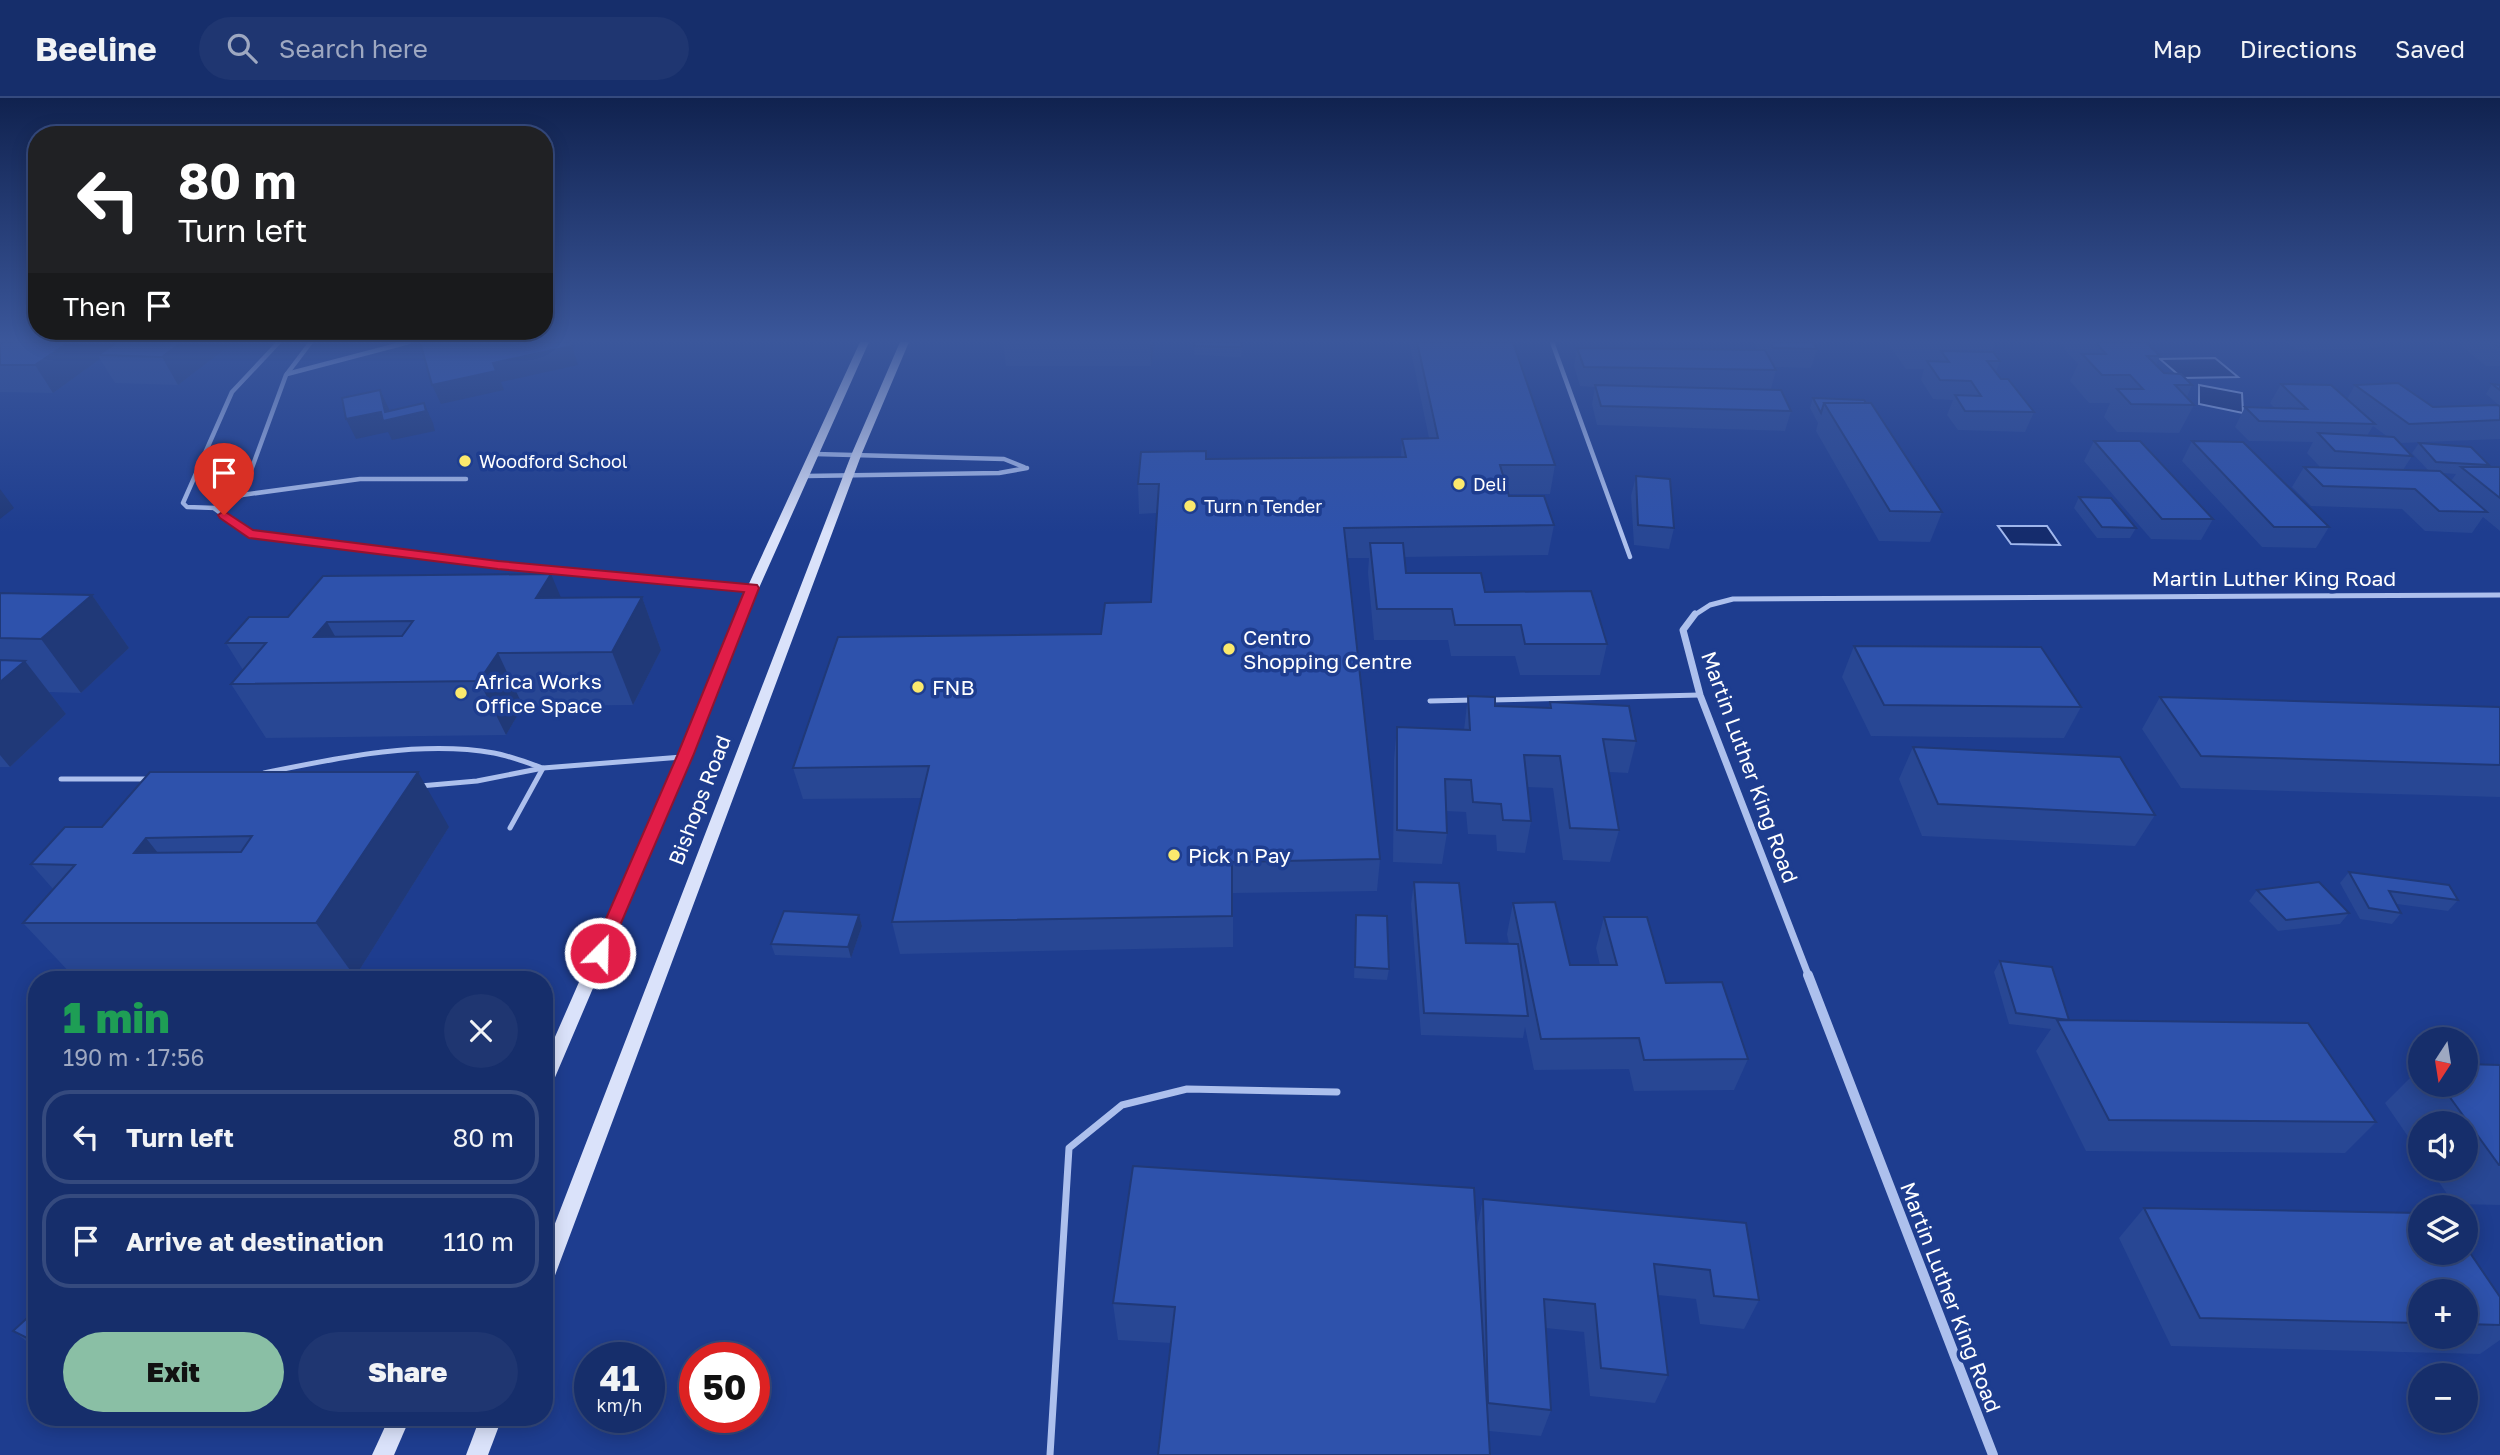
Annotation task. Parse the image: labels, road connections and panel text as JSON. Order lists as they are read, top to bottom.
{
  "streets": {
    "main road": ["Bishops Road"],
    "street": ["Martin Luther King Road"]
  },
  "places": [
    "Woodford School",
    "Deli",
    "Turn n Tender",
    "Centro Shopping Centre",
    "FNB",
    "Africa Works Office Space",
    "Pick n Pay"
  ],
  "north": "bottom",
  "page": {
    "header": "Beeline",
    "search": "Search here",
    "nav": ["Map", "Directions", "Saved"],
    "turn": ["80 m", "Turn left"],
    "then": "Then",
    "heading": ["1 min", "190 m · 17:56"],
    "map_buttons": ["+", "−"],
    "list": [
      {
        "name": "Turn left",
        "value": "80 m"
      },
      {
        "name": "Arrive at destination",
        "value": "110 m"
      }
    ],
    "buttons": ["Exit", "Share"],
    "speed": "41 km/h",
    "limit": "50"
  }
}
